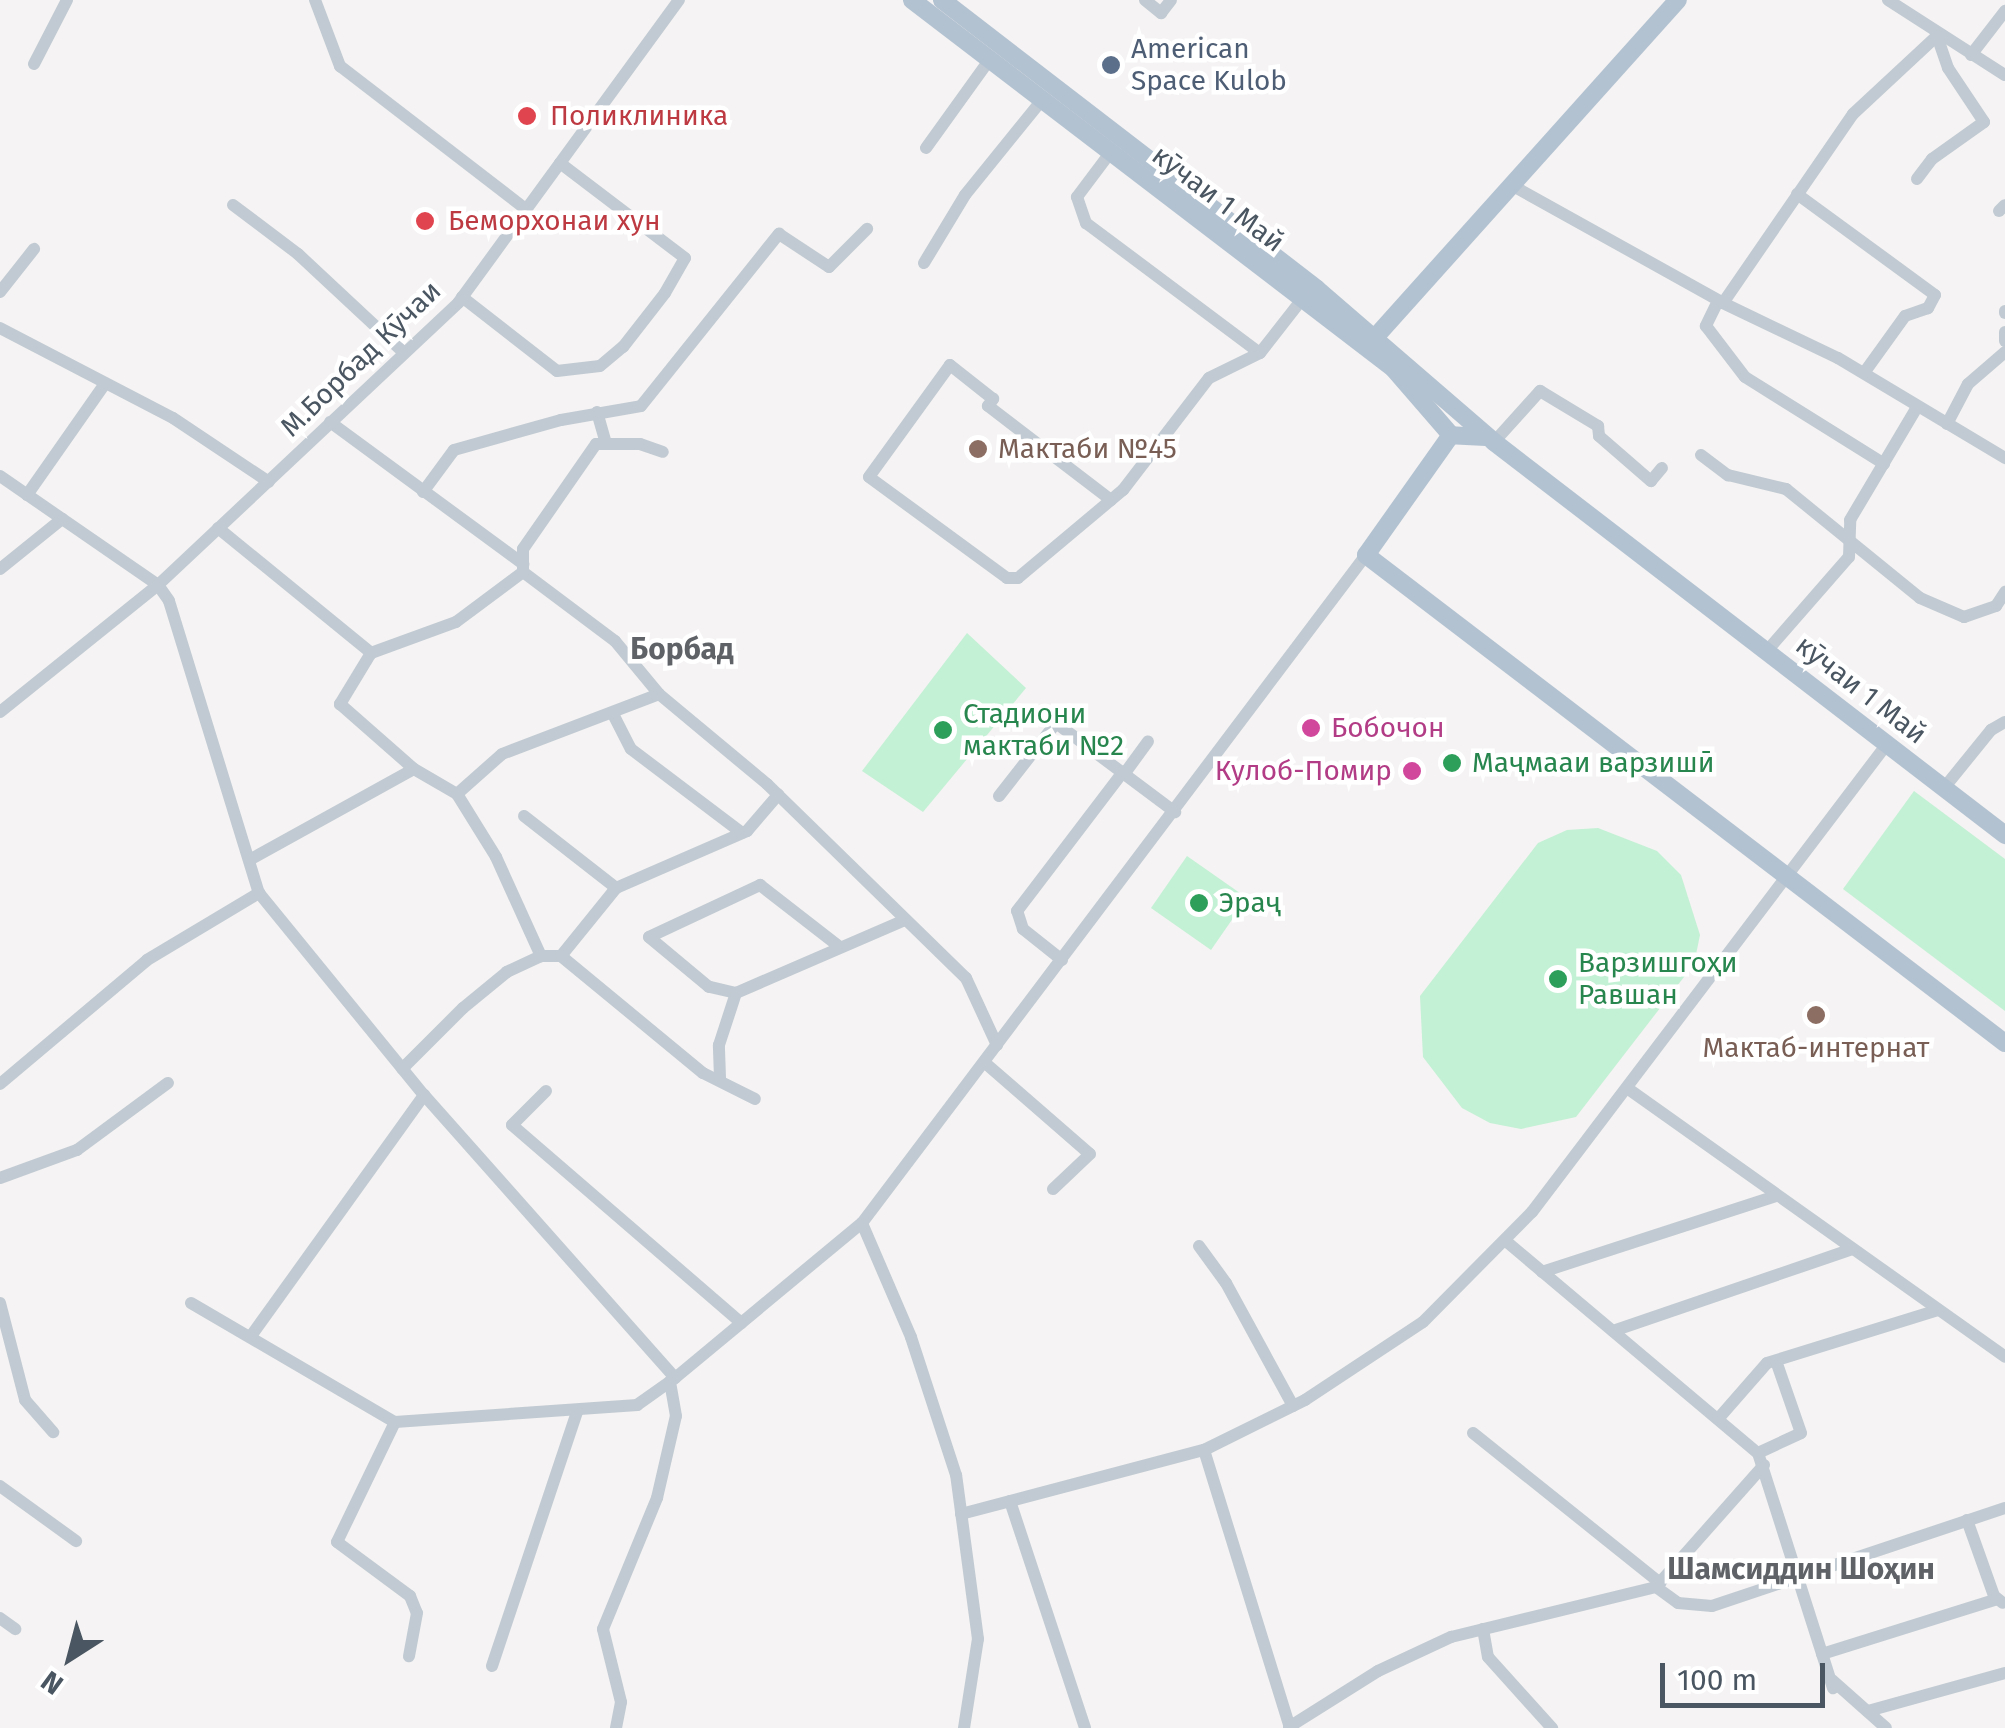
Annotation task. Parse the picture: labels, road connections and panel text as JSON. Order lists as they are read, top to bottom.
{
  "streets": {
    "main road": ["кӯчаи 1 Май"],
    "street": ["М.Борбад Кӯчаи"]
  },
  "districts": ["Борбад", "Шамсиддин Шоҳин"],
  "places": [
    "American Space Kulob",
    "Поликлиника",
    "Беморхонаи хун",
    "Мактаби №45",
    "Бобочон",
    "Стадиони мактаби №2",
    "Маҷмааи варзишӣ",
    "Кулоб-Помир",
    "Эраҷ",
    "Варзишгоҳи Равшан",
    "Мактаб-интернат"
  ],
  "scale_bar": "100 m",
  "north": "bottom left"
}
